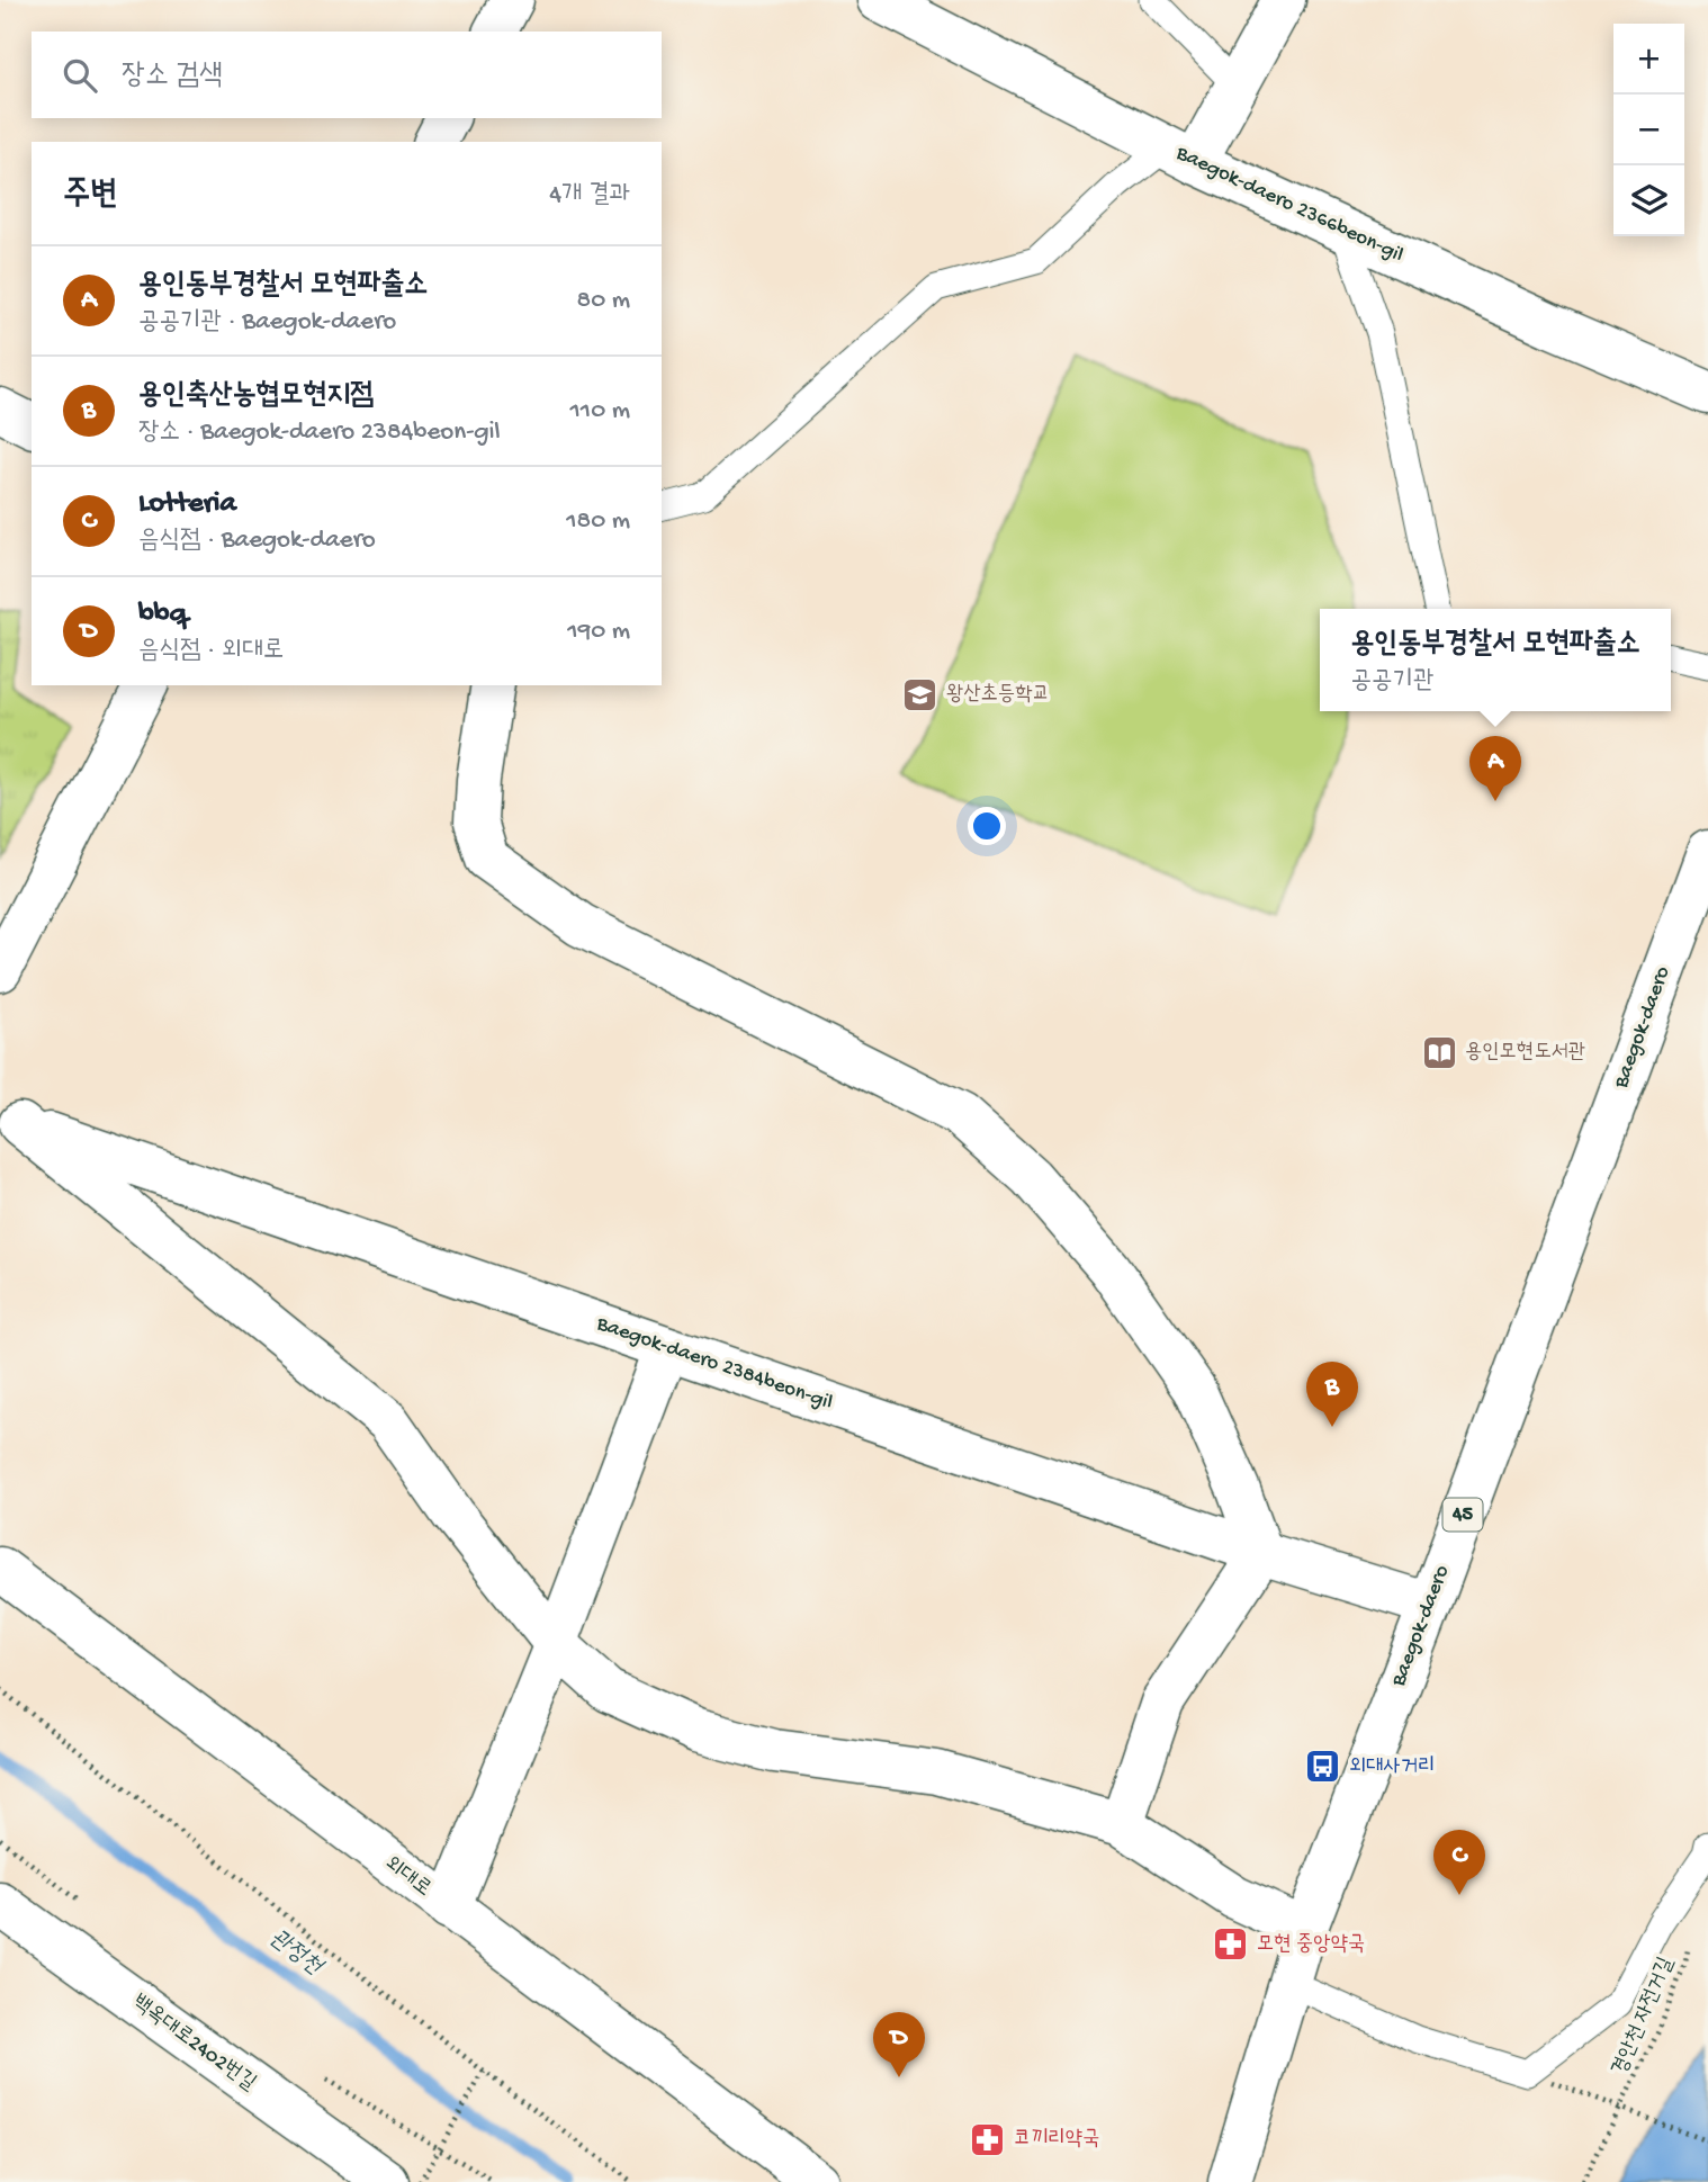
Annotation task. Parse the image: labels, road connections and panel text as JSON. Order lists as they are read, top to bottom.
{
  "streets": {
    "street": [
      "Baegok-daero 2366beon-gil",
      "Baegok-daero",
      "Baegok-daero 2384beon-gil",
      "45",
      "외대로",
      "백옥대로2402번길"
    ],
    "path": ["경안천 자전거길"]
  },
  "crossings": [
    ["Baegok-daero", "Baegok-daero 2384beon-gil"]
  ],
  "water": ["관정천"],
  "places": {
    "school or university": ["왕산초등학교"],
    "library": ["용인모현도서관"],
    "bus stop": ["외대사거리"],
    "pharmacy": ["모현 중앙약국", "코끼리약국"]
  },
  "page": {
    "map_buttons": ["+", "−"],
    "search": "장소 검색",
    "heading": ["주변", "4개 결과"],
    "list": [
      {
        "mark": "A",
        "name": "용인동부경찰서 모현파출소",
        "note": "공공기관 · Baegok-daero",
        "value": "80 m"
      },
      {
        "mark": "B",
        "name": "용인축산농협모현지점",
        "note": "장소 · Baegok-daero 2384beon-gil",
        "value": "110 m"
      },
      {
        "mark": "C",
        "name": "Lotteria",
        "note": "음식점 · Baegok-daero",
        "value": "180 m"
      },
      {
        "mark": "D",
        "name": "bbq",
        "note": "음식점 · 외대로",
        "value": "190 m"
      }
    ],
    "popup": ["용인동부경찰서 모현파출소", "공공기관"],
    "pins": [
      "A",
      "B",
      "C",
      "D"
    ]
  }
}
